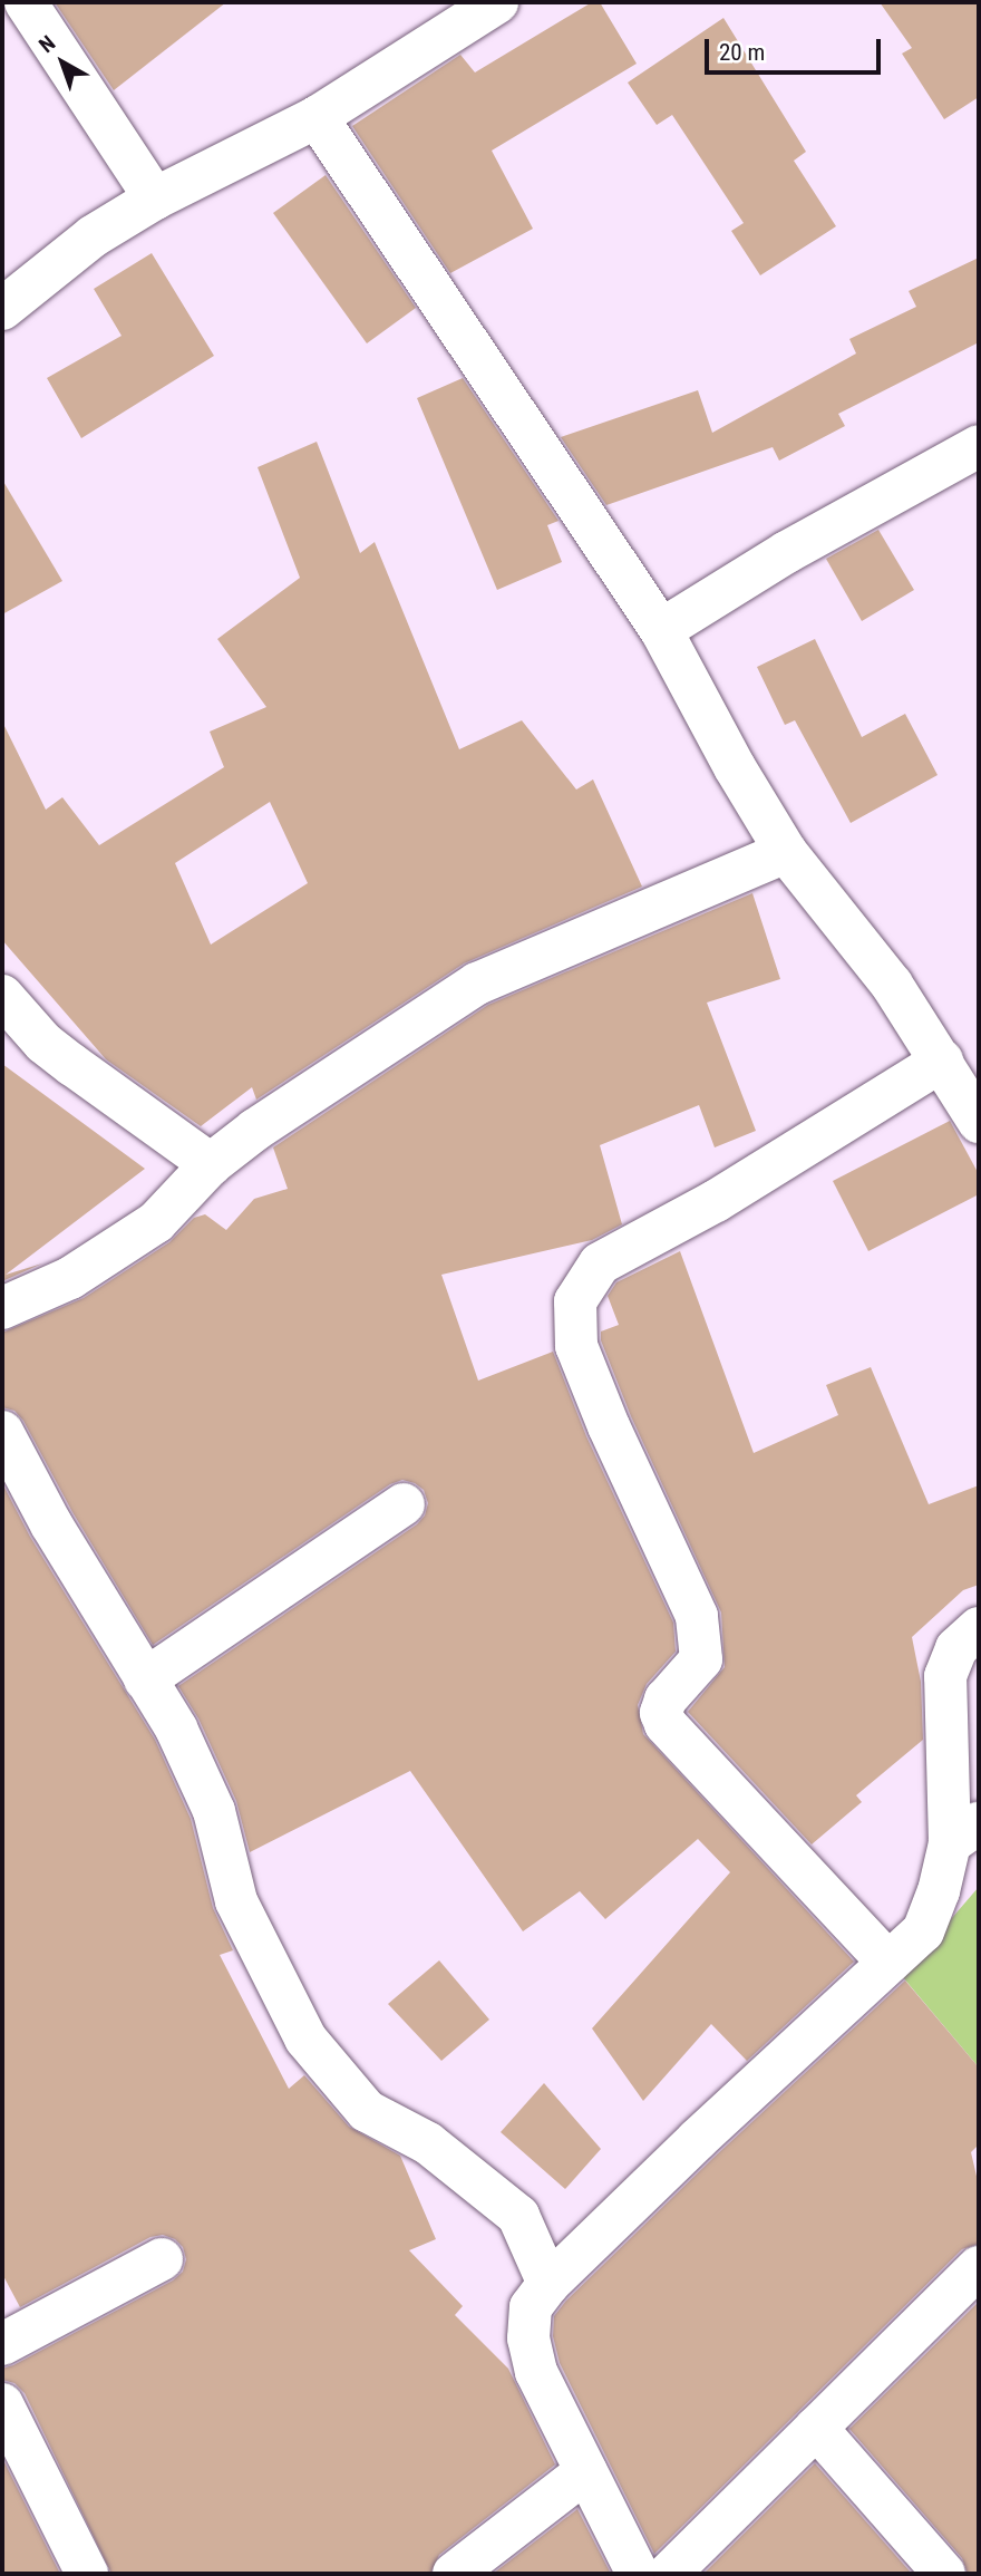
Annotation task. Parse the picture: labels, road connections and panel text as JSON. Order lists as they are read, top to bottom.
{
  "scale_bar": "20 m",
  "north": "top left"
}
